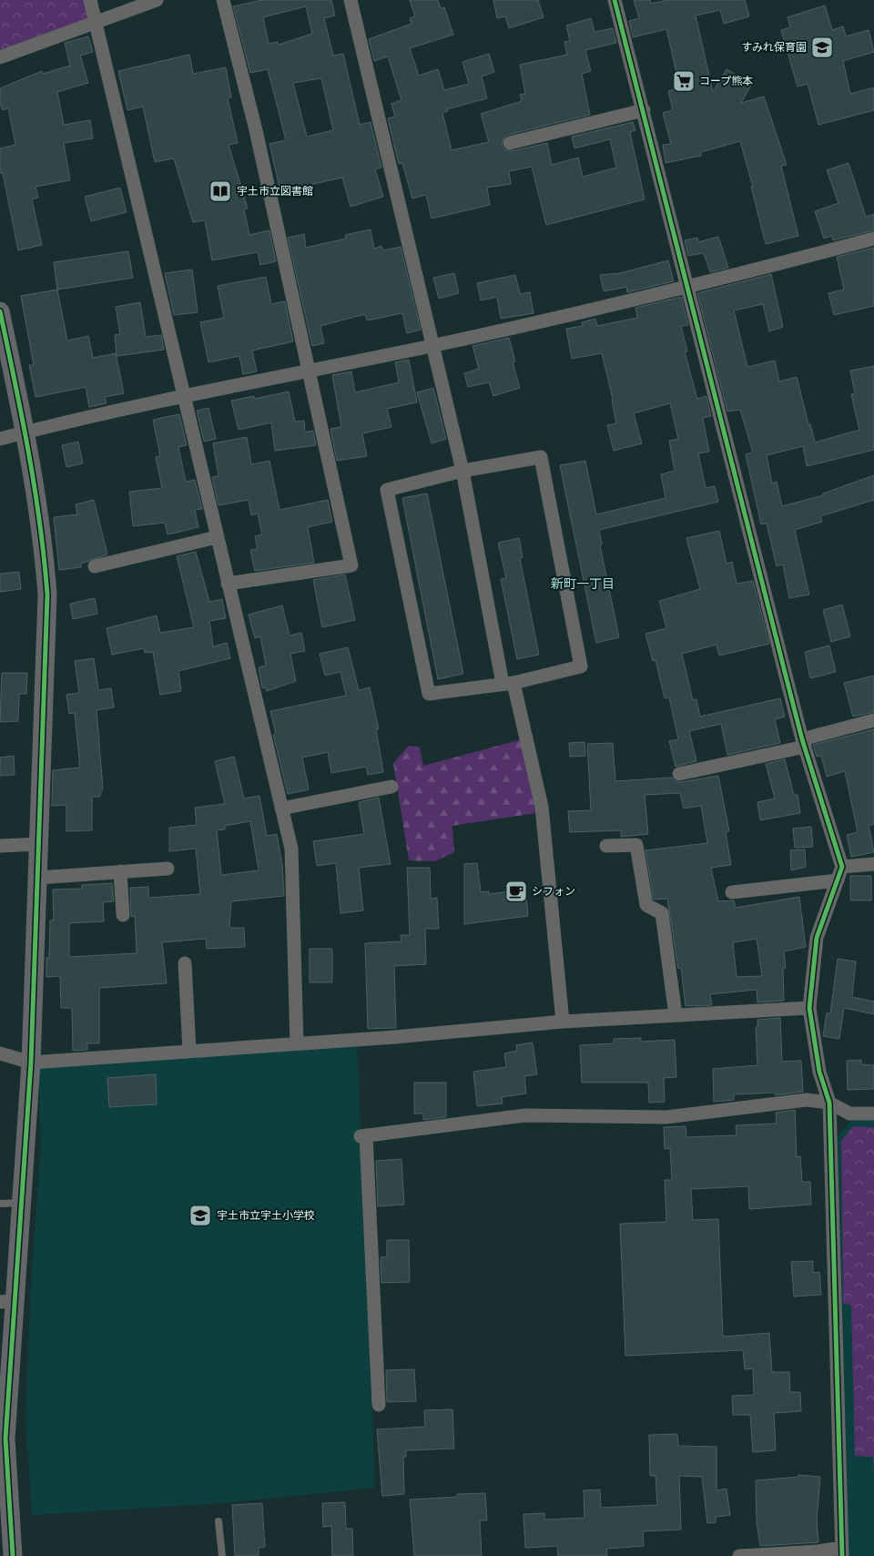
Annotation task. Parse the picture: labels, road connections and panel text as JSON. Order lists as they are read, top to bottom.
{
  "districts": ["新町一丁目"],
  "places": {
    "school or university": ["すみれ保育園", "宇土市立宇土小学校"],
    "supermarket": ["コープ熊本"],
    "library": ["宇土市立図書館"],
    "cafe": ["シフォン"]
  }
}
